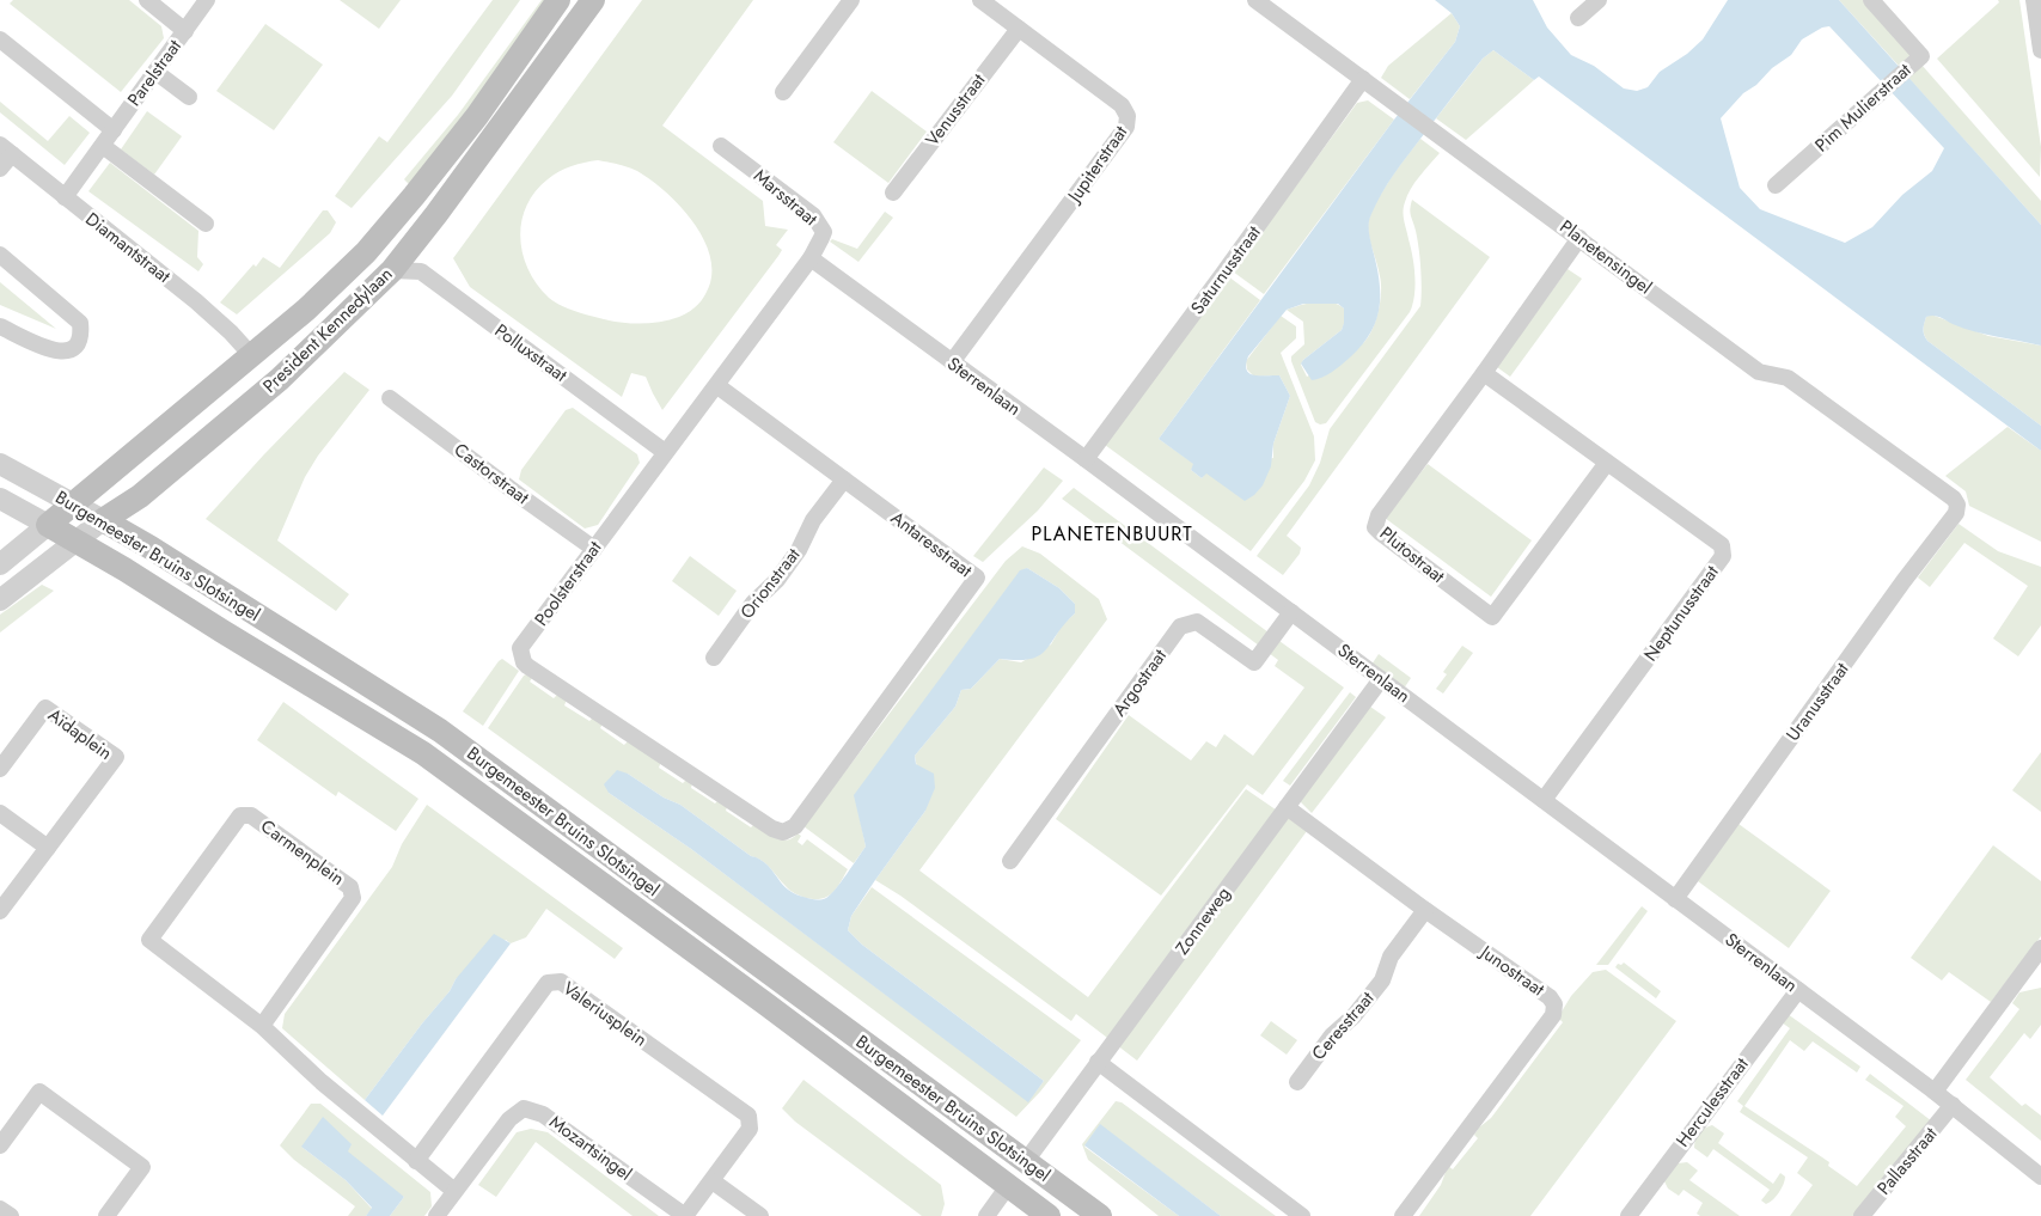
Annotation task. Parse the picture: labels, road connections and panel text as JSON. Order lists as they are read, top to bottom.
{
  "streets": {
    "main road": ["President Kennedylaan", "Burgemeester Bruins Slotsingel"],
    "street": [
      "Parelstraat",
      "Pim Mulierstraat",
      "Venusstraat",
      "Jupiterstraat",
      "Marsstraat",
      "Diamantstraat",
      "Planetensingel",
      "Saturnusstraat",
      "Polluxstraat",
      "Sterrenlaan",
      "Castorstraat",
      "Antaresstraat",
      "Plutostraat",
      "Poolsterstraat",
      "Orionstraat",
      "Neptunusstraat",
      "Argostraat",
      "Uranusstraat",
      "Aïdaplein",
      "Carmenplein",
      "Zonneweg",
      "Junostraat",
      "Valeriusplein",
      "Ceresstraat",
      "Herculesstraat",
      "Mozartsingel",
      "Pallasstraat"
    ]
  },
  "crossings": [
    ["Parelstraat", "Diamantstraat"],
    ["Venusstraat", "Jupiterstraat"],
    ["Jupiterstraat", "Sterrenlaan"],
    ["Marsstraat", "Sterrenlaan"],
    ["Marsstraat", "Poolsterstraat"],
    ["Diamantstraat", "President Kennedylaan"],
    ["Planetensingel", "Saturnusstraat"],
    ["Planetensingel", "Plutostraat"],
    ["Planetensingel", "Uranusstraat"],
    ["Saturnusstraat", "Sterrenlaan"],
    ["President Kennedylaan", "Polluxstraat"],
    ["President Kennedylaan", "Burgemeester Bruins Slotsingel"],
    ["Polluxstraat", "Poolsterstraat"],
    ["Sterrenlaan", "Poolsterstraat"],
    ["Sterrenlaan", "Neptunusstraat"],
    ["Sterrenlaan", "Argostraat"],
    ["Sterrenlaan", "Uranusstraat"],
    ["Sterrenlaan", "Zonneweg"],
    ["Sterrenlaan", "Herculesstraat"],
    ["Sterrenlaan", "Pallasstraat"],
    ["Castorstraat", "Poolsterstraat"],
    ["Antaresstraat", "Poolsterstraat"],
    ["Antaresstraat", "Orionstraat"],
    ["Plutostraat", "Neptunusstraat"],
    ["Burgemeester Bruins Slotsingel", "Zonneweg"],
    ["Carmenplein", "Valeriusplein"],
    ["Carmenplein", "Mozartsingel"],
    ["Zonneweg", "Junostraat"],
    ["Junostraat", "Ceresstraat"],
    ["Valeriusplein", "Mozartsingel"]
  ],
  "districts": ["PLANETENBUURT"]
}
